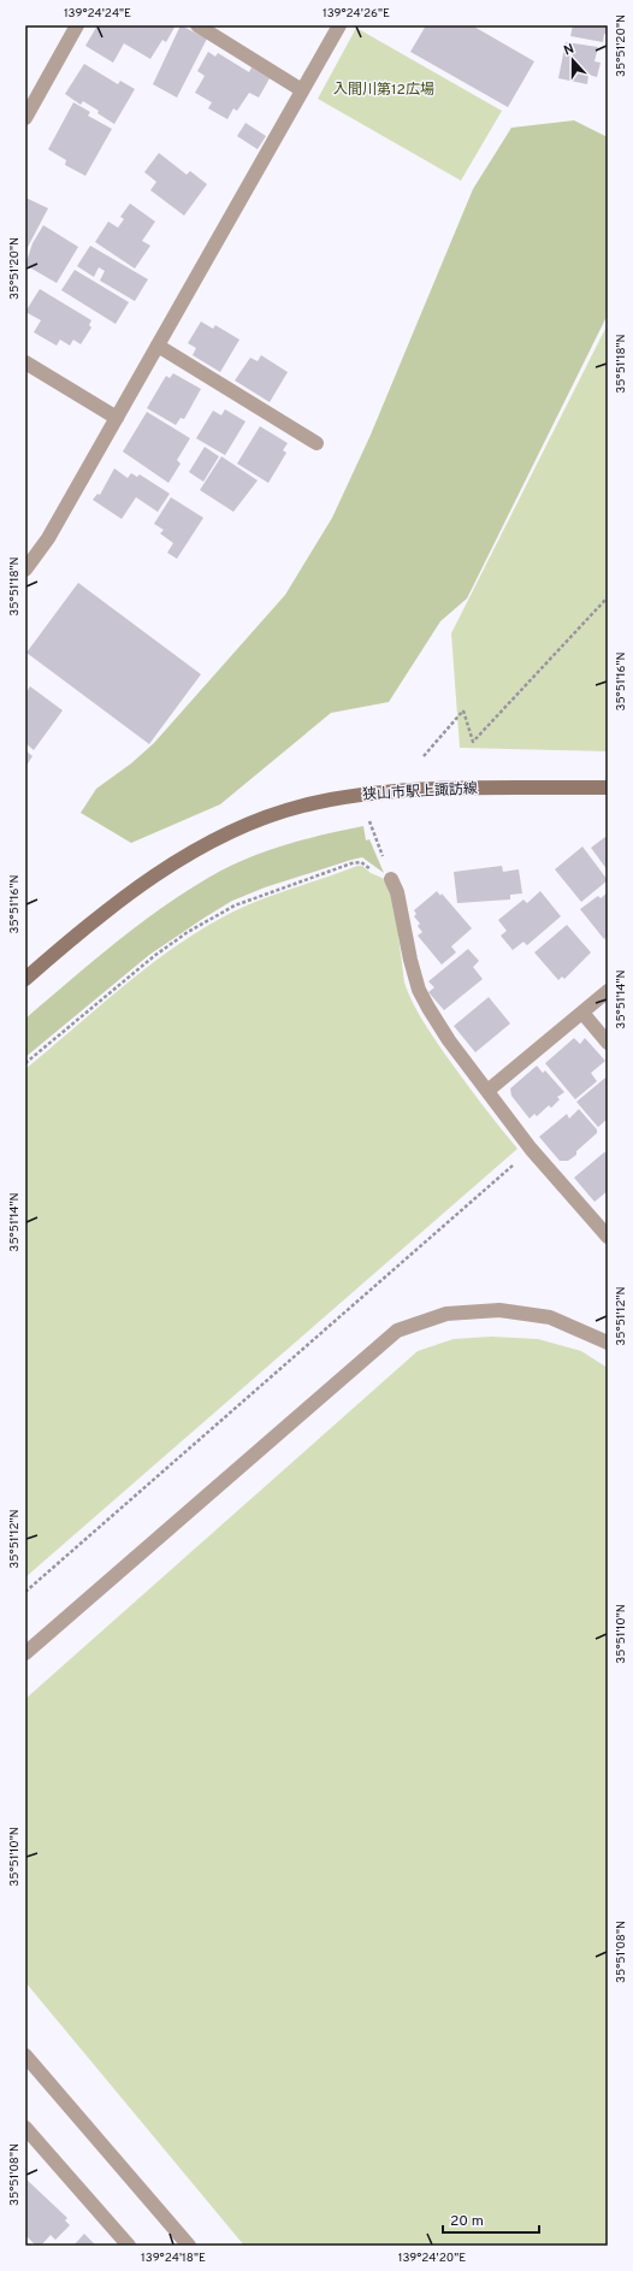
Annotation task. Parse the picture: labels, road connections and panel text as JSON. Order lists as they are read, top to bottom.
{
  "streets": {
    "street": ["狭山市駅上諏訪線"]
  },
  "parks": ["入間川第12広場"],
  "scale_bar": "20 m",
  "north": "top",
  "coordinates": [
    "139°24'24\"E",
    "139°24'26\"E",
    "35°51'20\"N",
    "35°51'18\"N",
    "35°51'16\"N",
    "35°51'14\"N",
    "35°51'12\"N",
    "35°51'10\"N",
    "35°51'08\"N",
    "139°24'18\"E",
    "139°24'20\"E"
  ]
}
